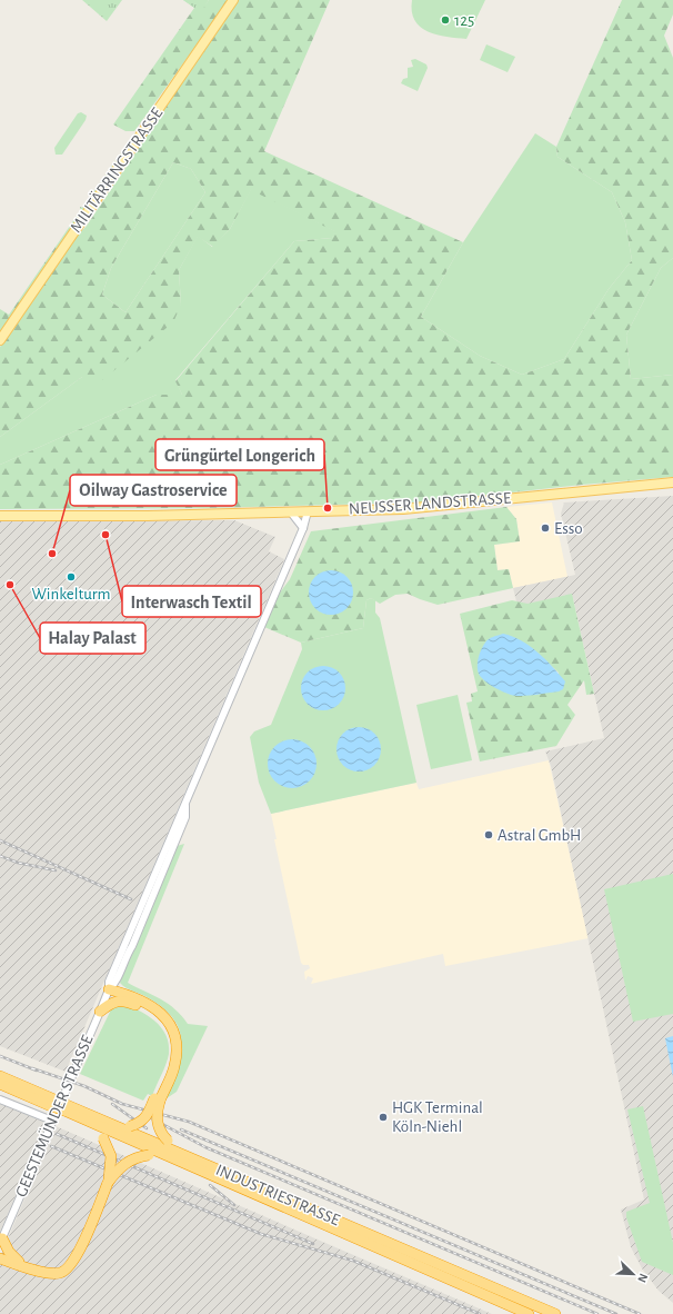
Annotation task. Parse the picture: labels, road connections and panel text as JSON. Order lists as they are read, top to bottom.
{
  "streets": {
    "highway": ["INDUSTRIESTRASSE"],
    "main road": ["MILITÄRRINGSTRASSE", "NEUSSER LANDSTRASSE"],
    "street": ["GEESTEMÜNDER STRASSE"]
  },
  "crossings": [
    ["NEUSSER LANDSTRASSE", "GEESTEMÜNDER STRASSE"]
  ],
  "places": [
    "125",
    "Grüngürtel Longerich",
    "Esso",
    "Interwasch Textil",
    "Oilway Gastroservice",
    "Winkelturm",
    "Halay Palast",
    "Astral GmbH",
    "HGK Terminal Köln-Niehl"
  ],
  "north": "bottom right"
}
